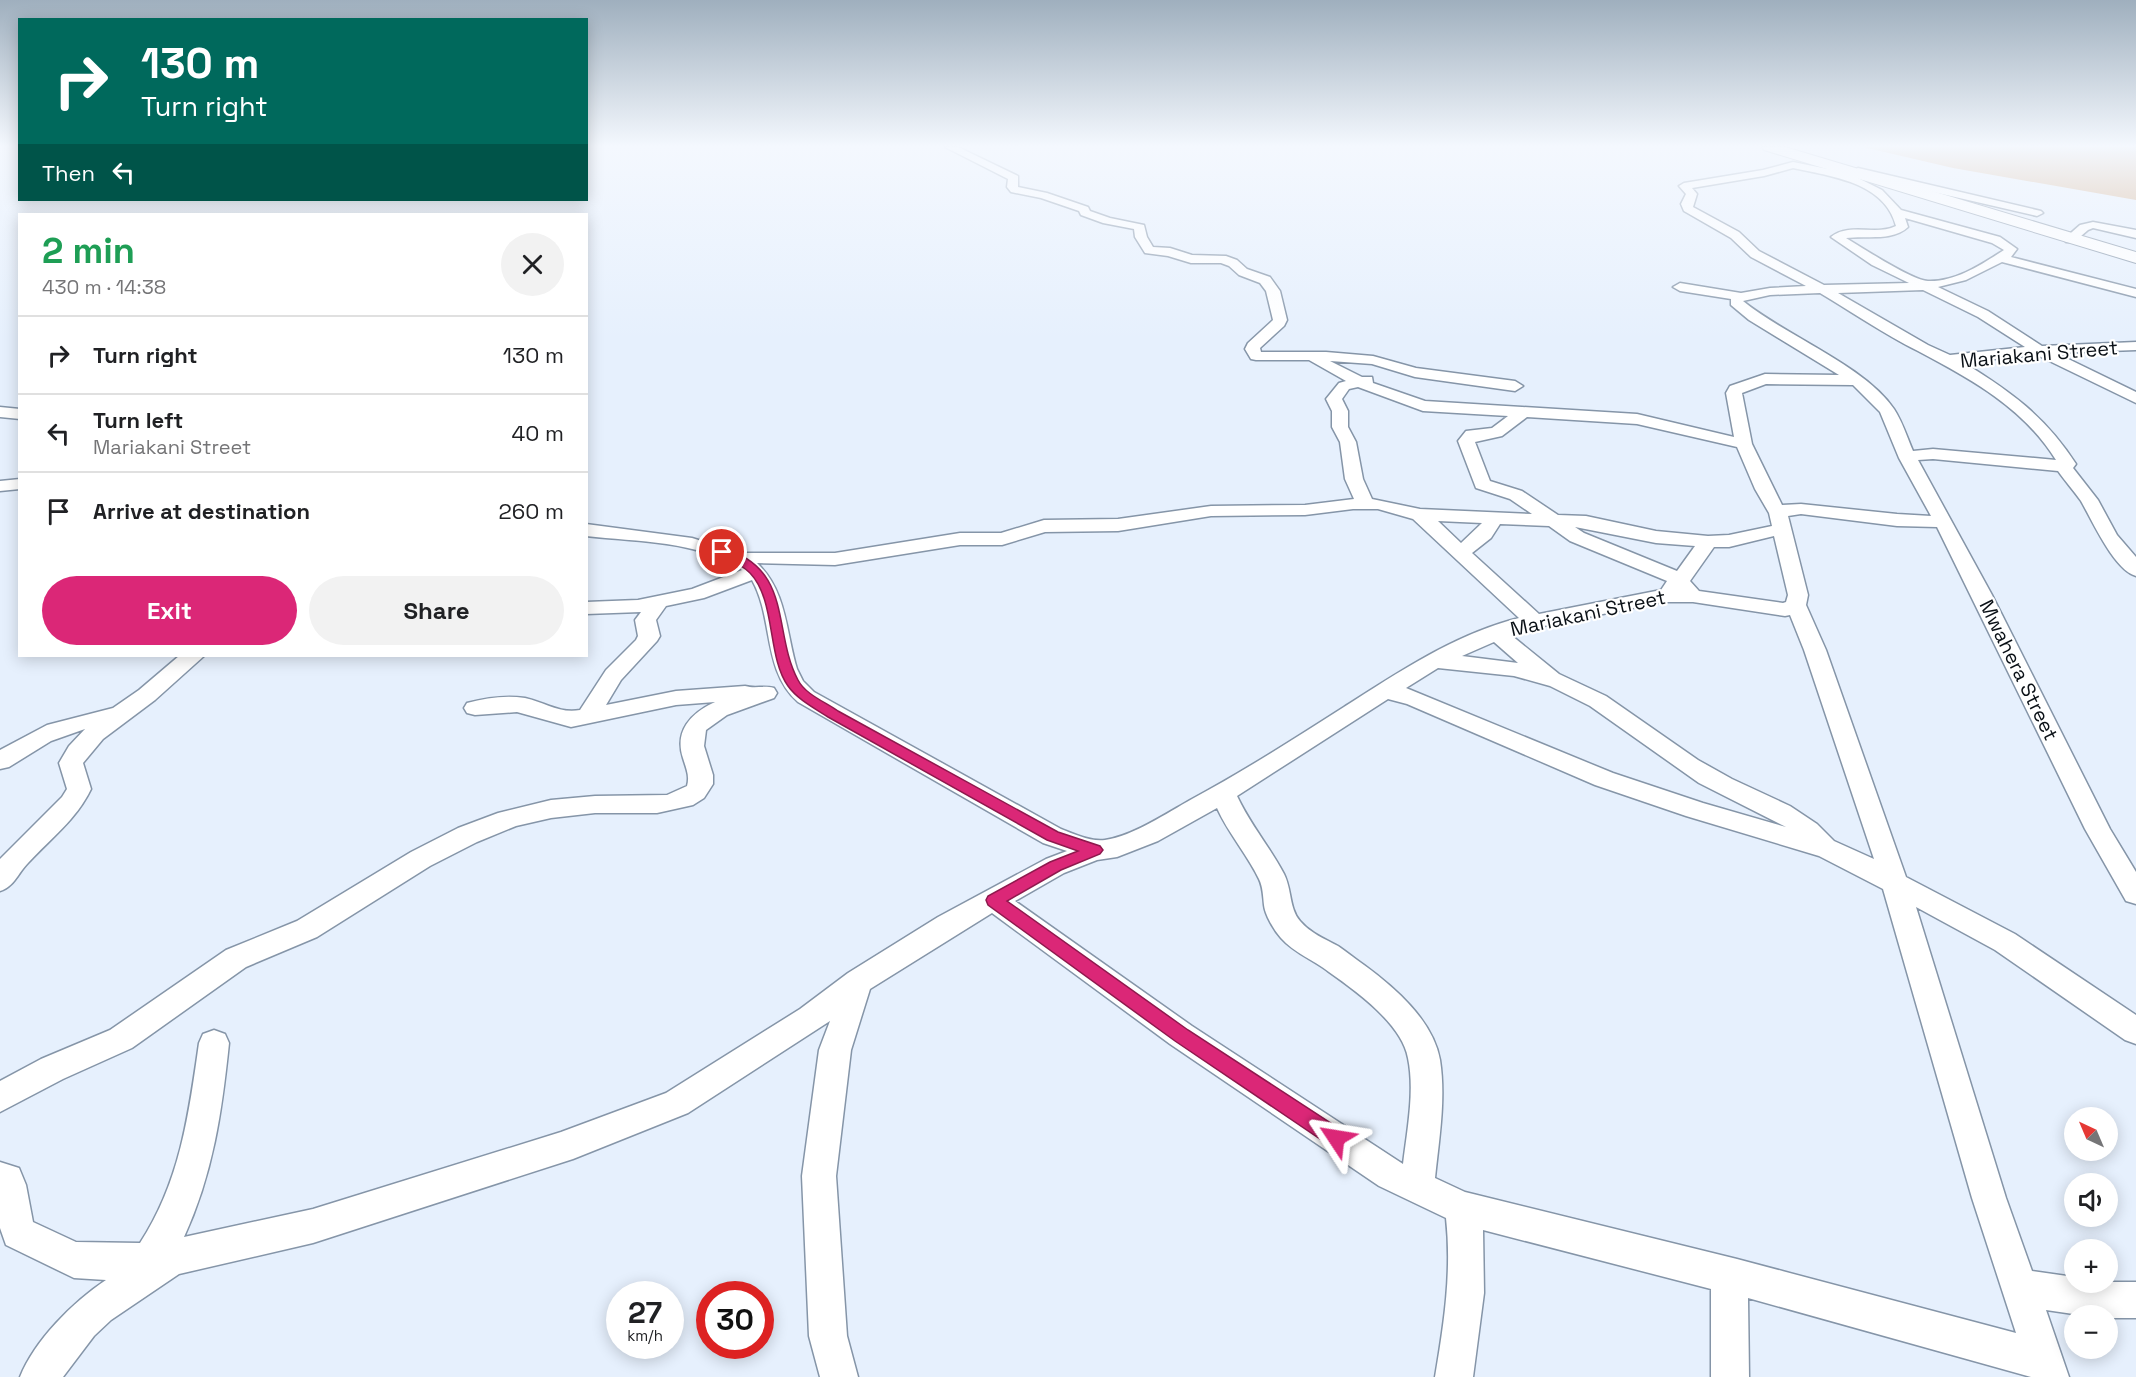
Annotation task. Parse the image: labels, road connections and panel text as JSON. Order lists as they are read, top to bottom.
{
  "streets": {
    "street": ["Mariakani Street", "Mwahera Street"]
  },
  "north": "top left",
  "page": {
    "turn": ["130 m", "Turn right"],
    "then": "Then",
    "heading": ["2 min", "430 m · 14:38"],
    "list": [
      {
        "name": "Turn right",
        "value": "130 m"
      },
      {
        "name": "Turn left",
        "note": "Mariakani Street",
        "value": "40 m"
      },
      {
        "name": "Arrive at destination",
        "value": "260 m"
      }
    ],
    "buttons": ["Exit", "Share"],
    "map_buttons": ["+", "−"],
    "speed": "27 km/h",
    "limit": "30"
  }
}
